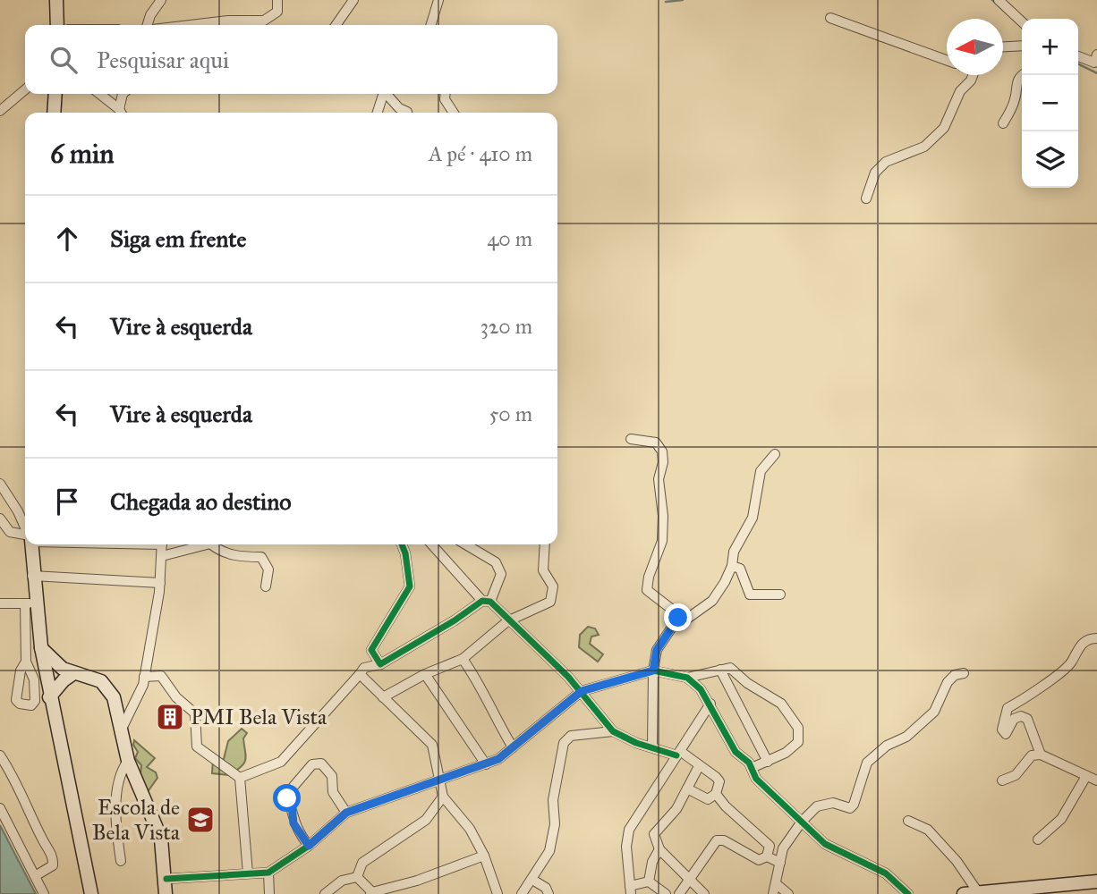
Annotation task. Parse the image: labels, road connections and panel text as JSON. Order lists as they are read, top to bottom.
{
  "places": {
    "building": ["PMI Bela Vista"],
    "school or university": ["Escola de Bela Vista"]
  },
  "north": "left",
  "page": {
    "map_buttons": ["+", "−"],
    "search": "Pesquisar aqui",
    "heading": ["6 min", "A pé · 410 m"],
    "list": [
      ["Siga em frente", "40 m"],
      ["Vire à esquerda", "320 m"],
      ["Vire à esquerda", "50 m"],
      "Chegada ao destino"
    ]
  }
}
